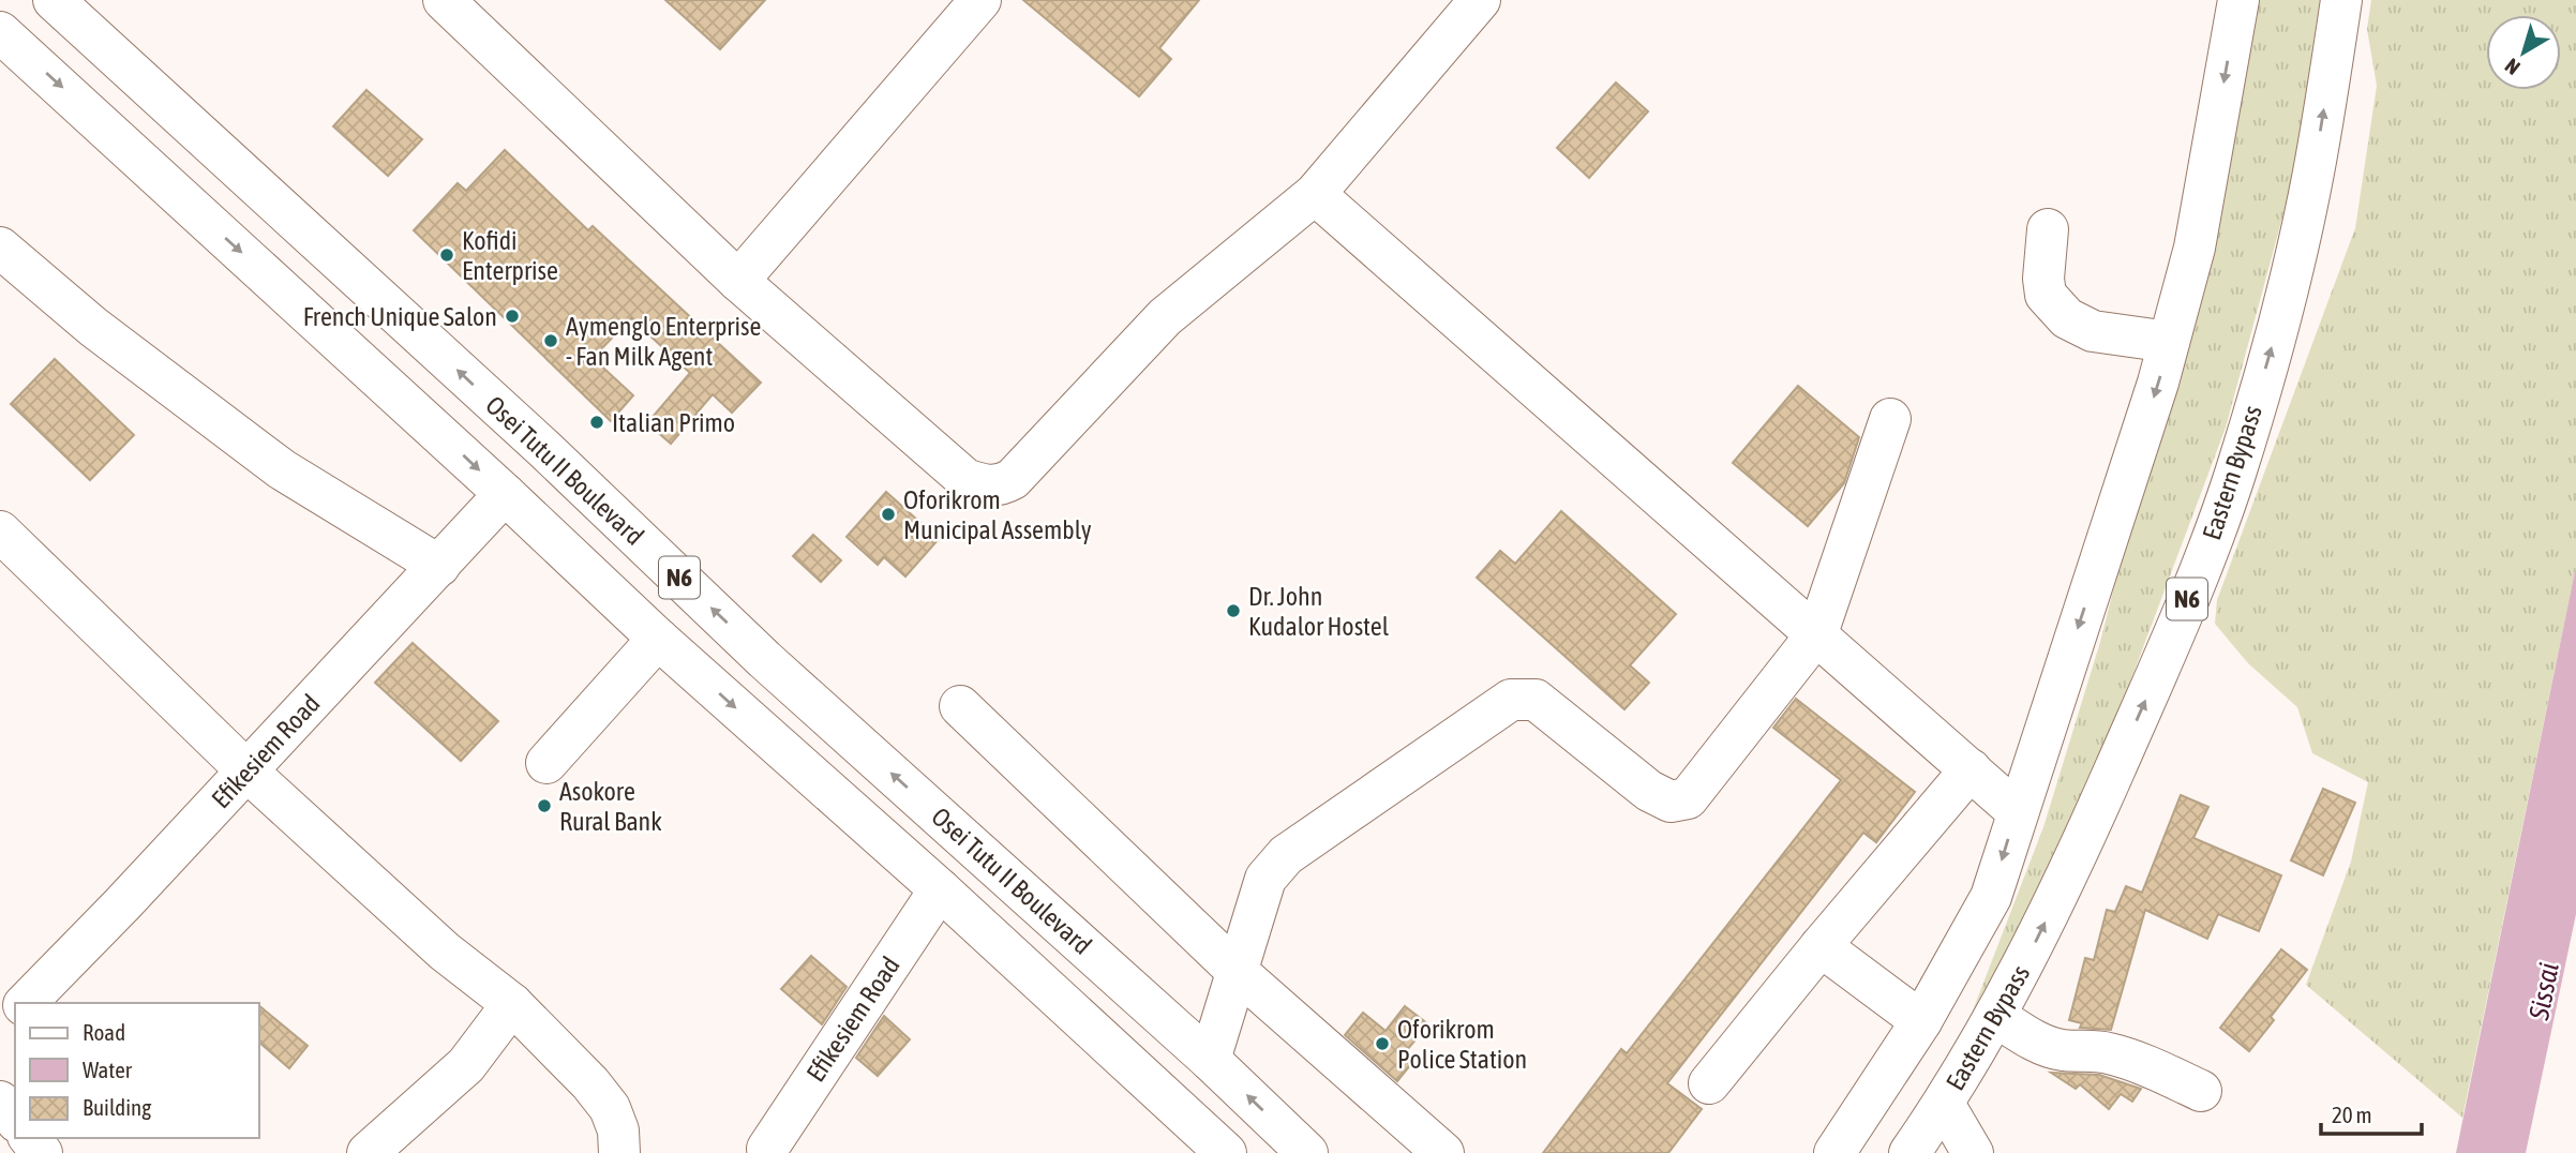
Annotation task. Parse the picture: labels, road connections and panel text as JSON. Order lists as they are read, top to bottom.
{
  "streets": {
    "main road": [
      "Osei Tutu II Boulevard",
      "Eastern Bypass",
      "N6",
      "Efikesiem Road"
    ]
  },
  "crossings": [
    ["Osei Tutu II Boulevard", "Efikesiem Road"]
  ],
  "water": ["Sissai"],
  "places": [
    "Kofidi Enterprise",
    "French Unique Salon",
    "Aymenglo Enterprise - Fan Milk Agent",
    "Italian Primo",
    "Oforikrom Municipal Assembly",
    "Dr. John Kudalor Hostel",
    "Asokore Rural Bank",
    "Oforikrom Police Station"
  ],
  "legend": ["Road", "Water", "Building"],
  "scale_bar": "20 m",
  "north": "bottom left"
}
